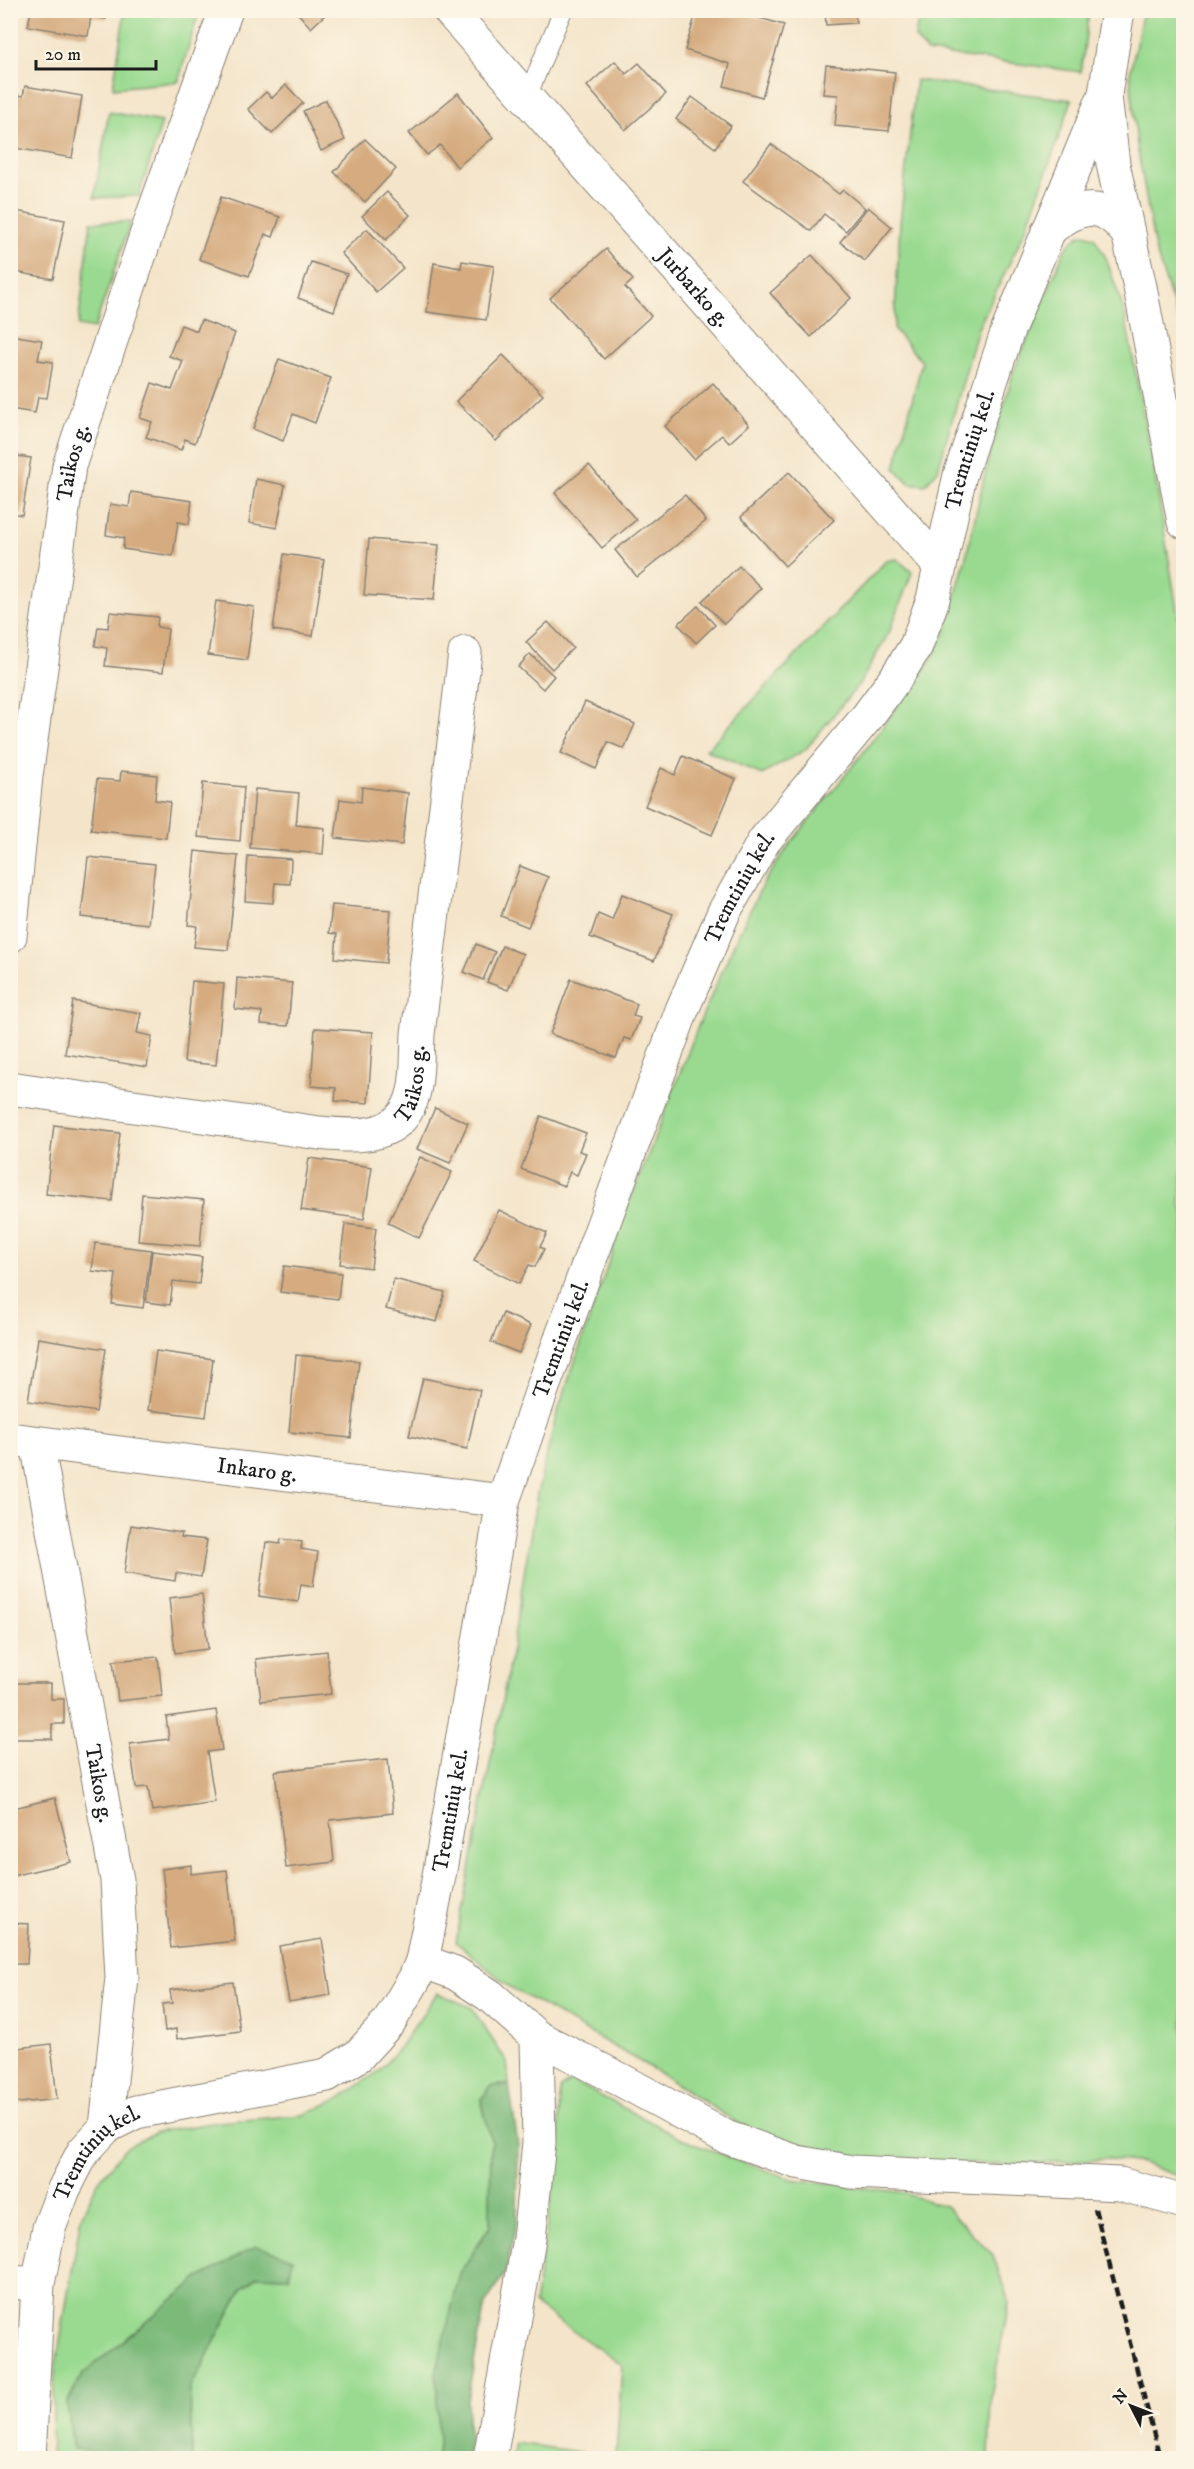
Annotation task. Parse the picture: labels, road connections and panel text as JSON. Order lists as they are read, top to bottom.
{
  "streets": {
    "street": [
      "Jurbarko g.",
      "Tremtinių kel.",
      "Taikos g.",
      "Inkaro g."
    ]
  },
  "crossings": [
    ["Jurbarko g.", "Tremtinių kel."],
    ["Tremtinių kel.", "Taikos g."],
    ["Tremtinių kel.", "Inkaro g."],
    ["Taikos g.", "Inkaro g."]
  ],
  "scale_bar": "20 m",
  "north": "top left"
}
